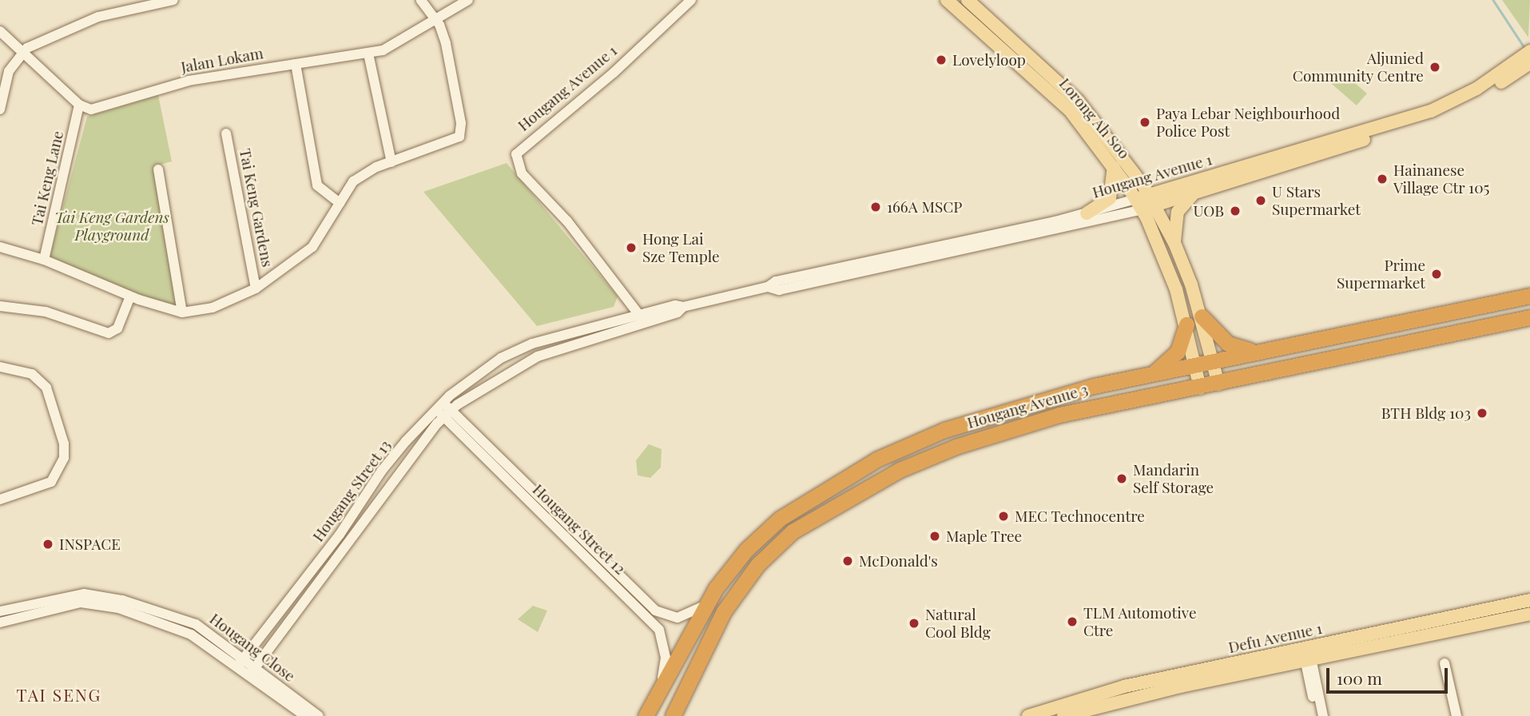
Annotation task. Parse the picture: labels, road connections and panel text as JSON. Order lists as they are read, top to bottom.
{
  "streets": {
    "highway": ["Hougang Avenue 3"],
    "main road": ["Hougang Avenue 1", "Lorong Ah Soo", "Defu Avenue 1"],
    "street": [
      "Jalan Lokam",
      "Tai Keng Lane",
      "Tai Keng Gardens",
      "Hougang Street 13",
      "Hougang Street 12",
      "Hougang Close"
    ]
  },
  "crossings": [
    ["Jalan Lokam", "Tai Keng Lane"],
    ["Jalan Lokam", "Tai Keng Gardens"],
    ["Hougang Avenue 1", "Lorong Ah Soo"],
    ["Hougang Avenue 1", "Hougang Street 13"],
    ["Lorong Ah Soo", "Hougang Avenue 3"],
    ["Tai Keng Lane", "Tai Keng Gardens"],
    ["Hougang Avenue 3", "Hougang Street 12"],
    ["Hougang Street 13", "Hougang Street 12"],
    ["Hougang Street 13", "Hougang Close"]
  ],
  "districts": ["TAI SENG"],
  "parks": ["Tai Keng Gardens Playground"],
  "places": [
    "Lovelyloop",
    "Aljunied Community Centre",
    "Paya Lebar Neighbourhood Police Post",
    "Hainanese Village Ctr 105",
    "U Stars Supermarket",
    "166A MSCP",
    "UOB",
    "Hong Lai Sze Temple",
    "Prime Supermarket",
    "BTH Bldg 103",
    "Mandarin Self Storage",
    "MEC Technocentre",
    "Maple Tree",
    "INSPACE",
    "McDonald's",
    "TLM Automotive Ctre",
    "Natural Cool Bldg"
  ],
  "scale_bar": "100 m"
}
